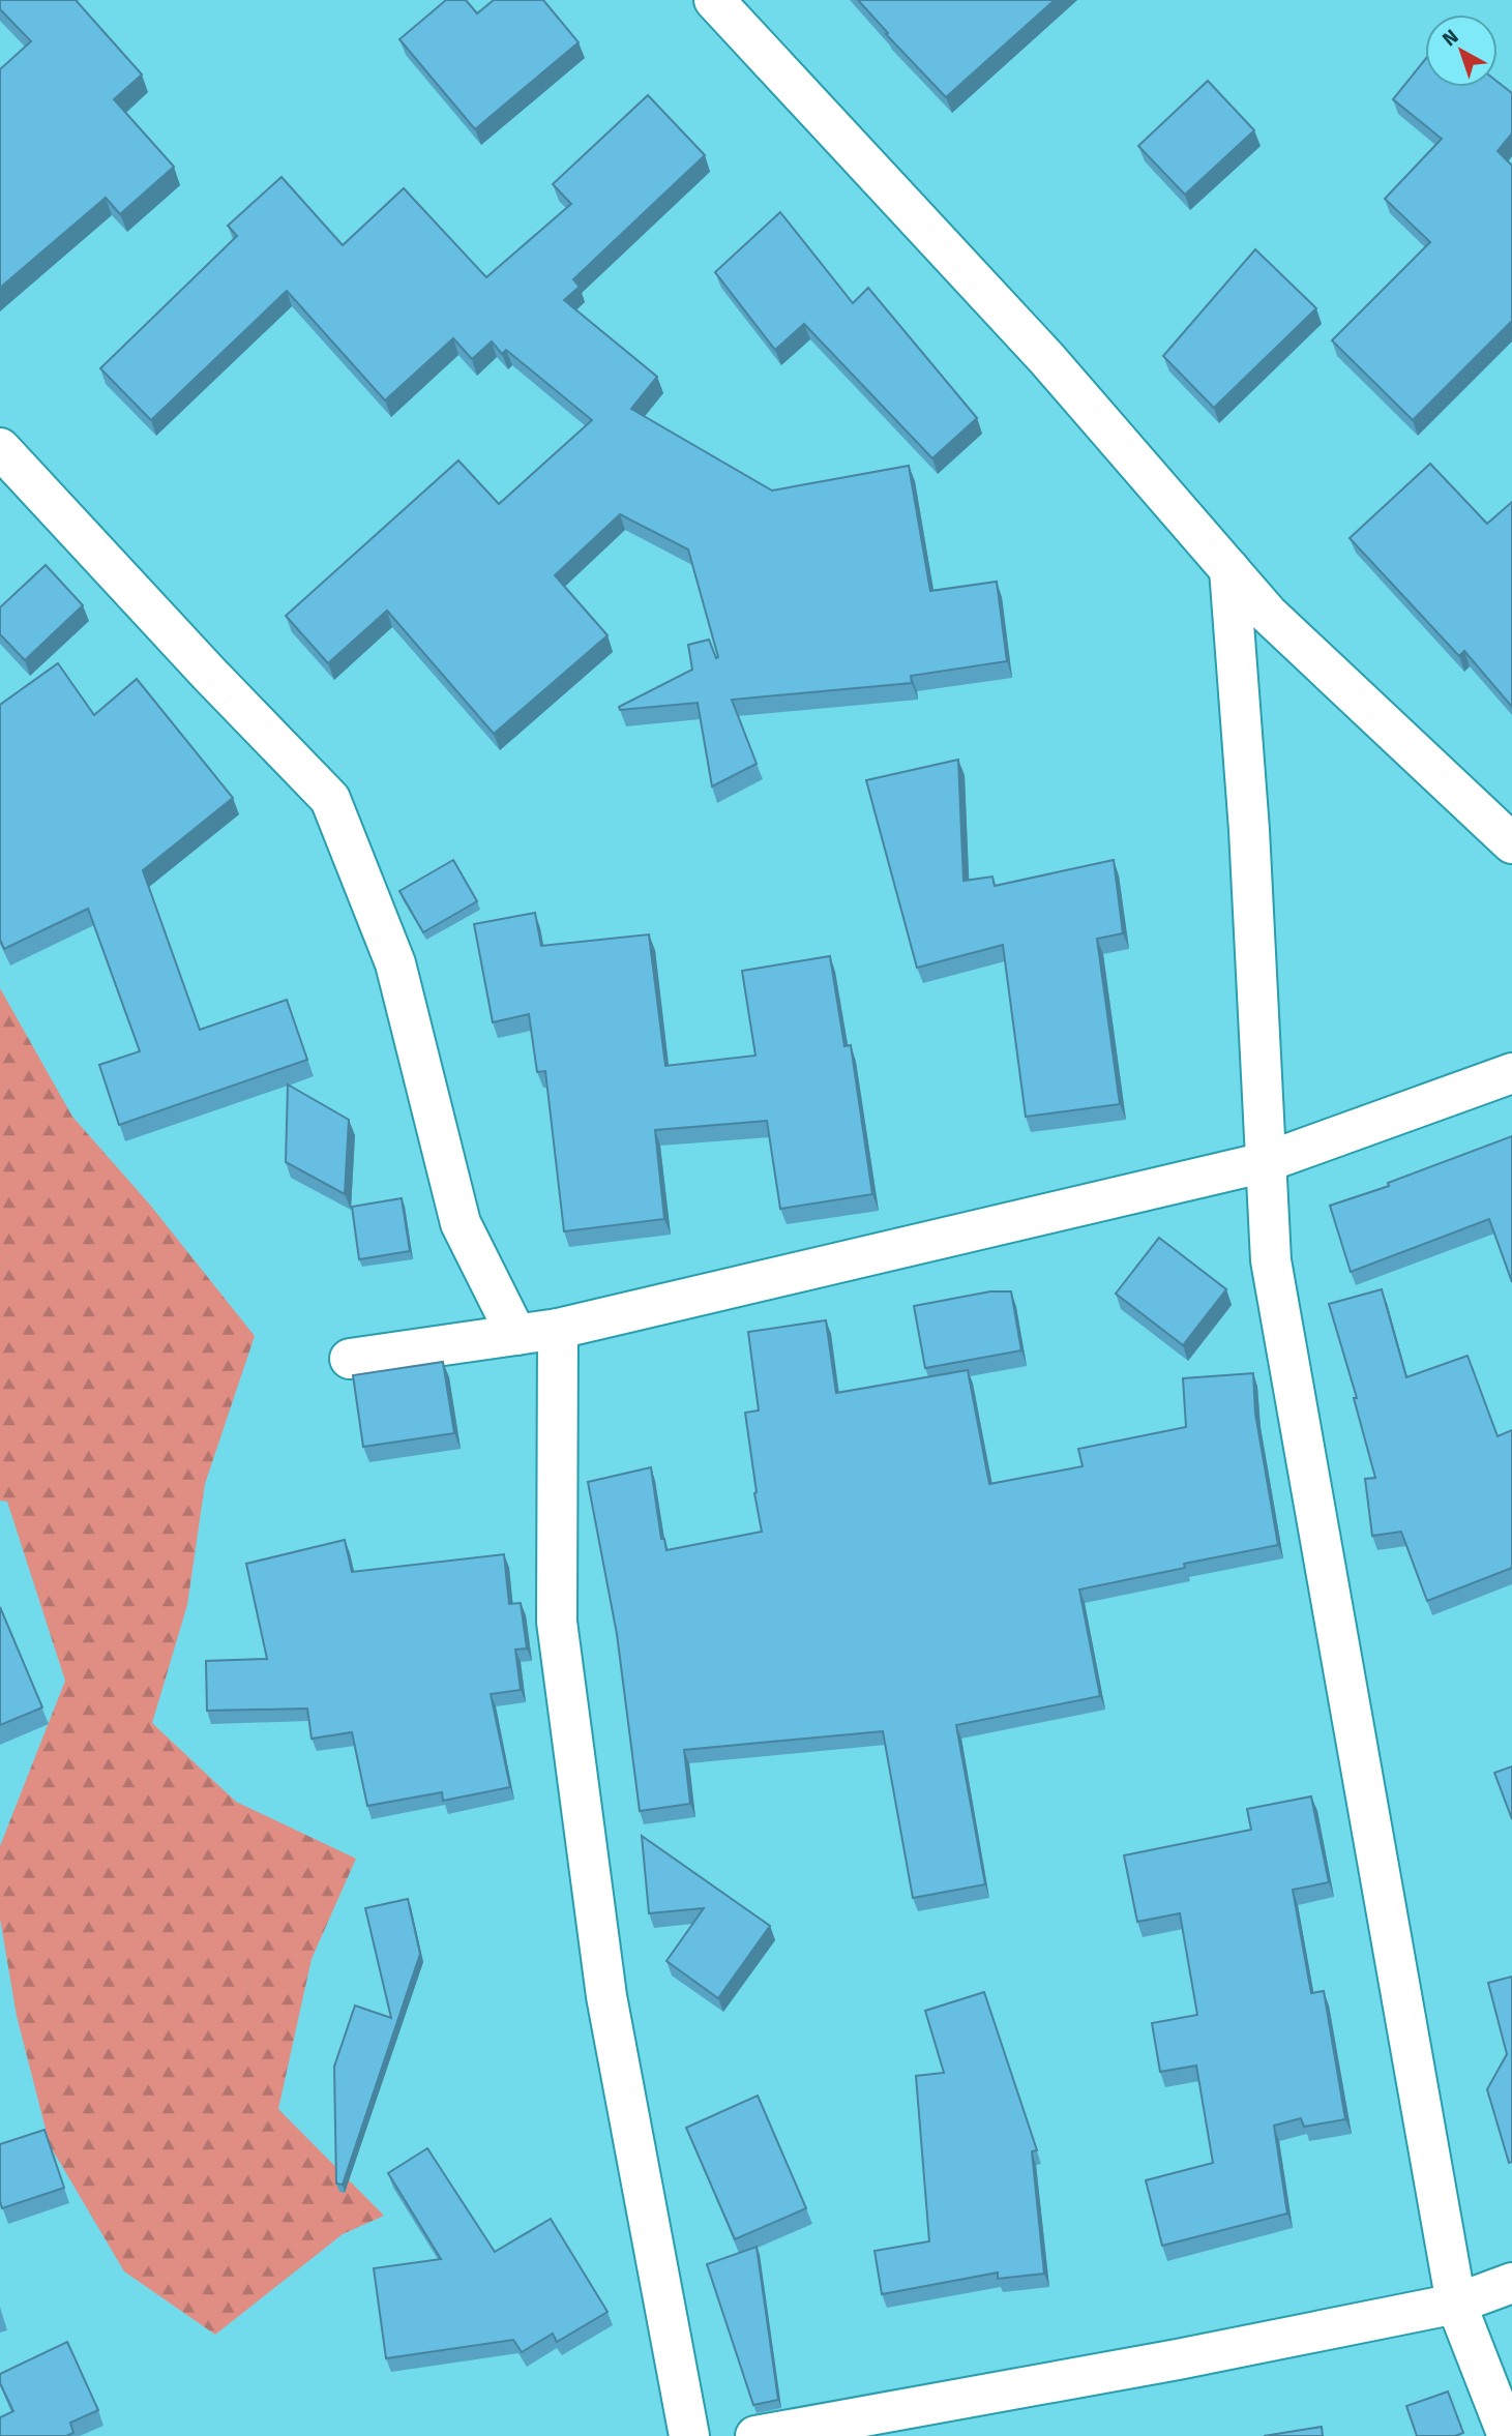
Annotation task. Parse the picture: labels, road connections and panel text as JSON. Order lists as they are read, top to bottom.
{
  "north": "top left"
}
